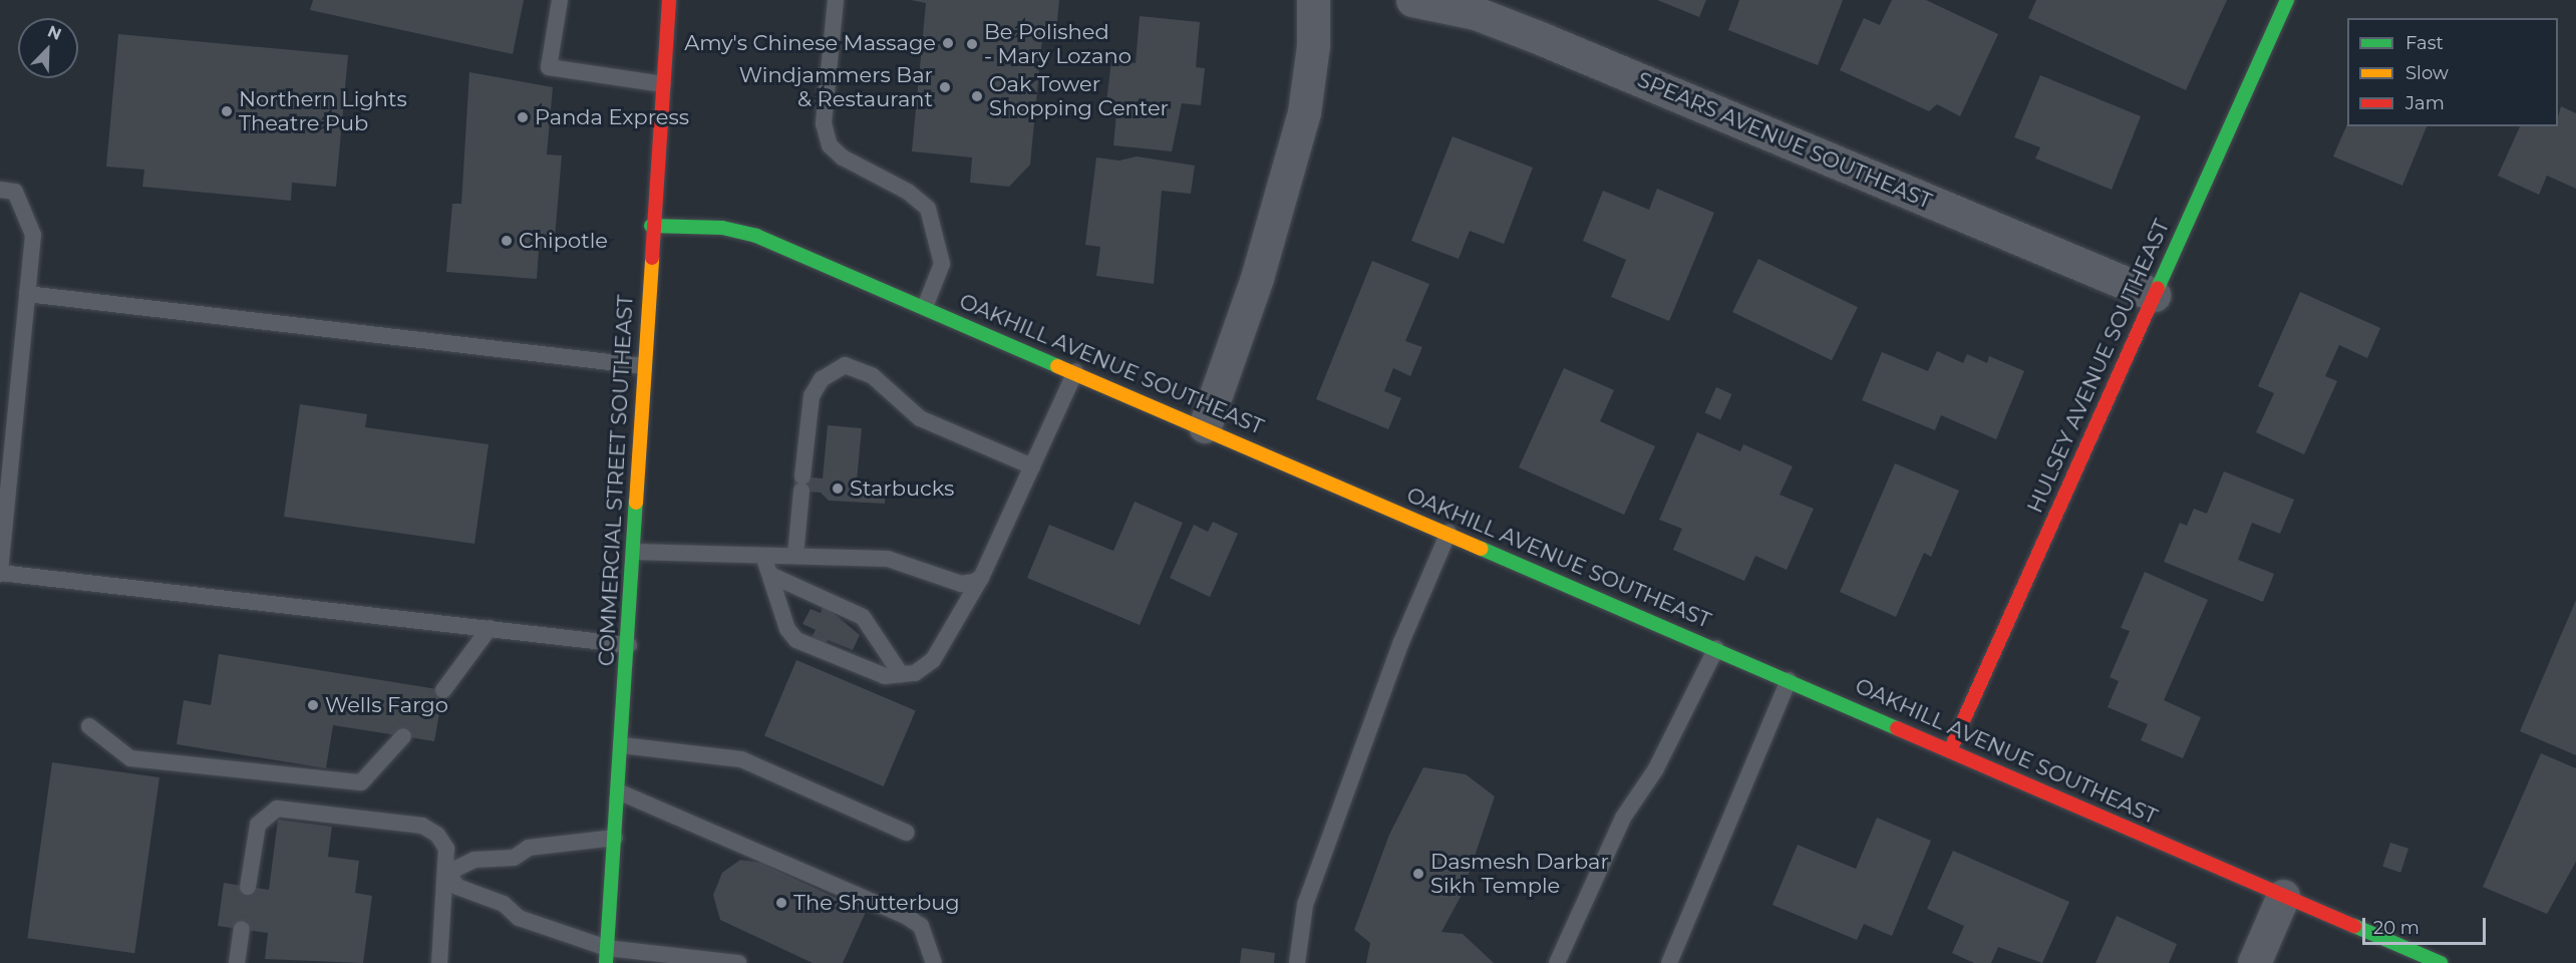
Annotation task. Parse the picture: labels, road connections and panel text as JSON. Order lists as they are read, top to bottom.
{
  "streets": {
    "street": [
      "SPEARS AVENUE SOUTHEAST",
      "OAKHILL AVENUE SOUTHEAST",
      "HULSEY AVENUE SOUTHEAST",
      "COMMERCIAL STREET SOUTHEAST"
    ]
  },
  "crossings": [
    ["SPEARS AVENUE SOUTHEAST", "HULSEY AVENUE SOUTHEAST"],
    ["OAKHILL AVENUE SOUTHEAST", "HULSEY AVENUE SOUTHEAST"],
    ["OAKHILL AVENUE SOUTHEAST", "COMMERCIAL STREET SOUTHEAST"]
  ],
  "places": [
    "Amy's Chinese Massage",
    "Be Polished - Mary Lozano",
    "Windjammers Bar & Restaurant",
    "Oak Tower Shopping Center",
    "Northern Lights Theatre Pub",
    "Panda Express",
    "Chipotle",
    "Starbucks",
    "Wells Fargo",
    "Dasmesh Darbar Sikh Temple",
    "The Shutterbug"
  ],
  "legend": ["Fast", "Slow", "Jam"],
  "scale_bar": "20 m",
  "north": "top right"
}
